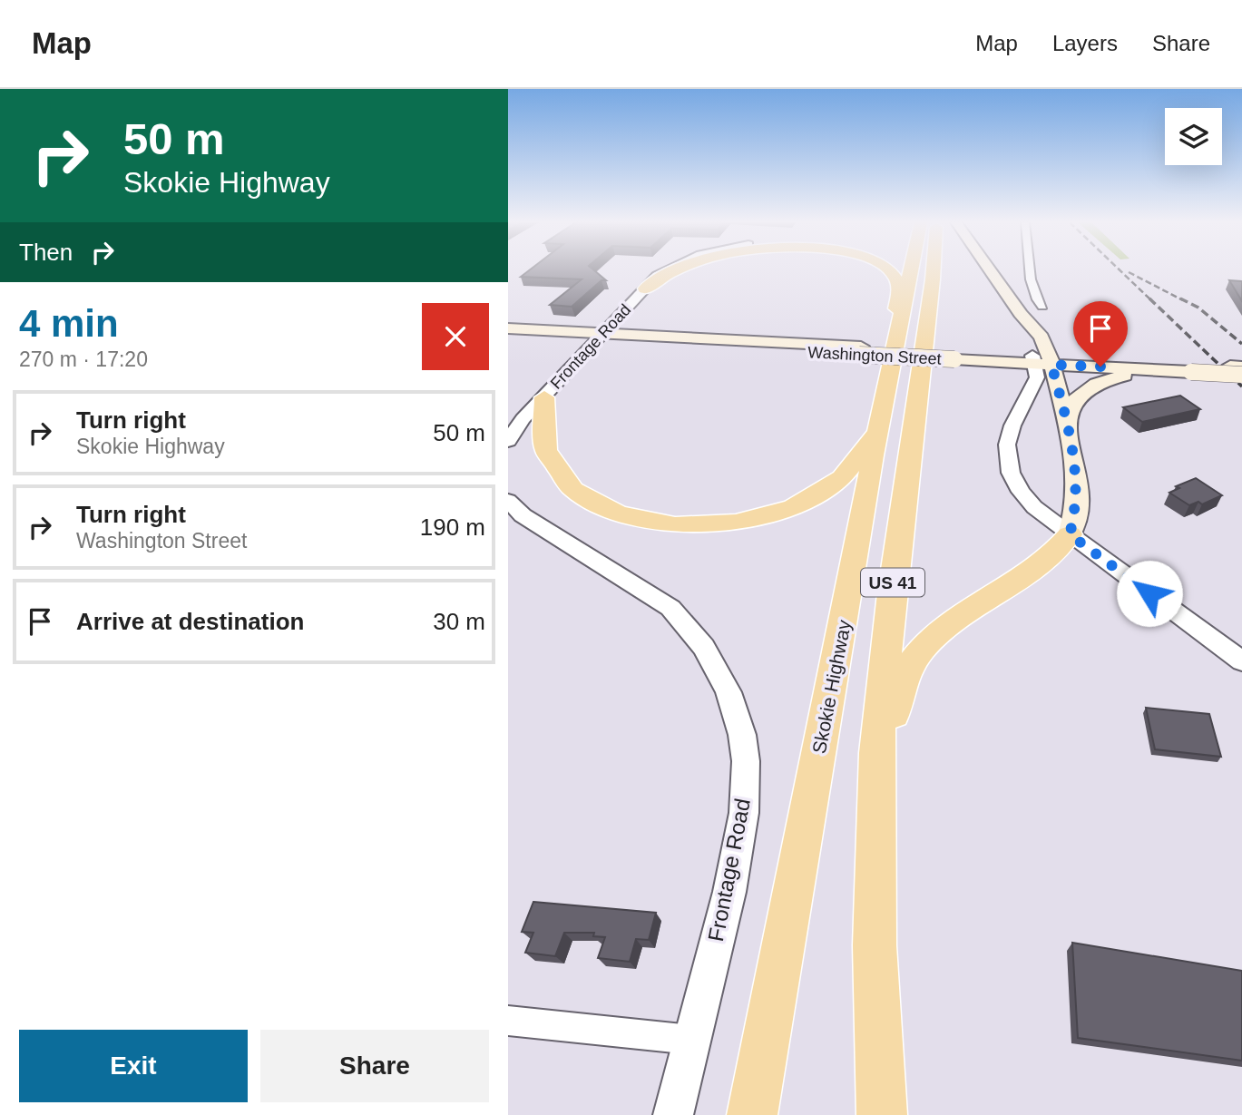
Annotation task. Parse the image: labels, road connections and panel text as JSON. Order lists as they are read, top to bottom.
{
  "streets": {
    "highway": ["US 41", "Skokie Highway"],
    "main road": ["Washington Street"],
    "street": ["Frontage Road"]
  },
  "crossings": [
    ["Frontage Road", "Washington Street"]
  ],
  "page": {
    "header": "Map",
    "nav": ["Map", "Layers", "Share"],
    "turn": ["50 m", "Skokie Highway"],
    "then": "Then",
    "heading": ["4 min", "270 m · 17:20"],
    "list": [
      {
        "name": "Turn right",
        "note": "Skokie Highway",
        "value": "50 m"
      },
      {
        "name": "Turn right",
        "note": "Washington Street",
        "value": "190 m"
      },
      {
        "name": "Arrive at destination",
        "value": "30 m"
      }
    ],
    "buttons": ["Exit", "Share"]
  }
}
